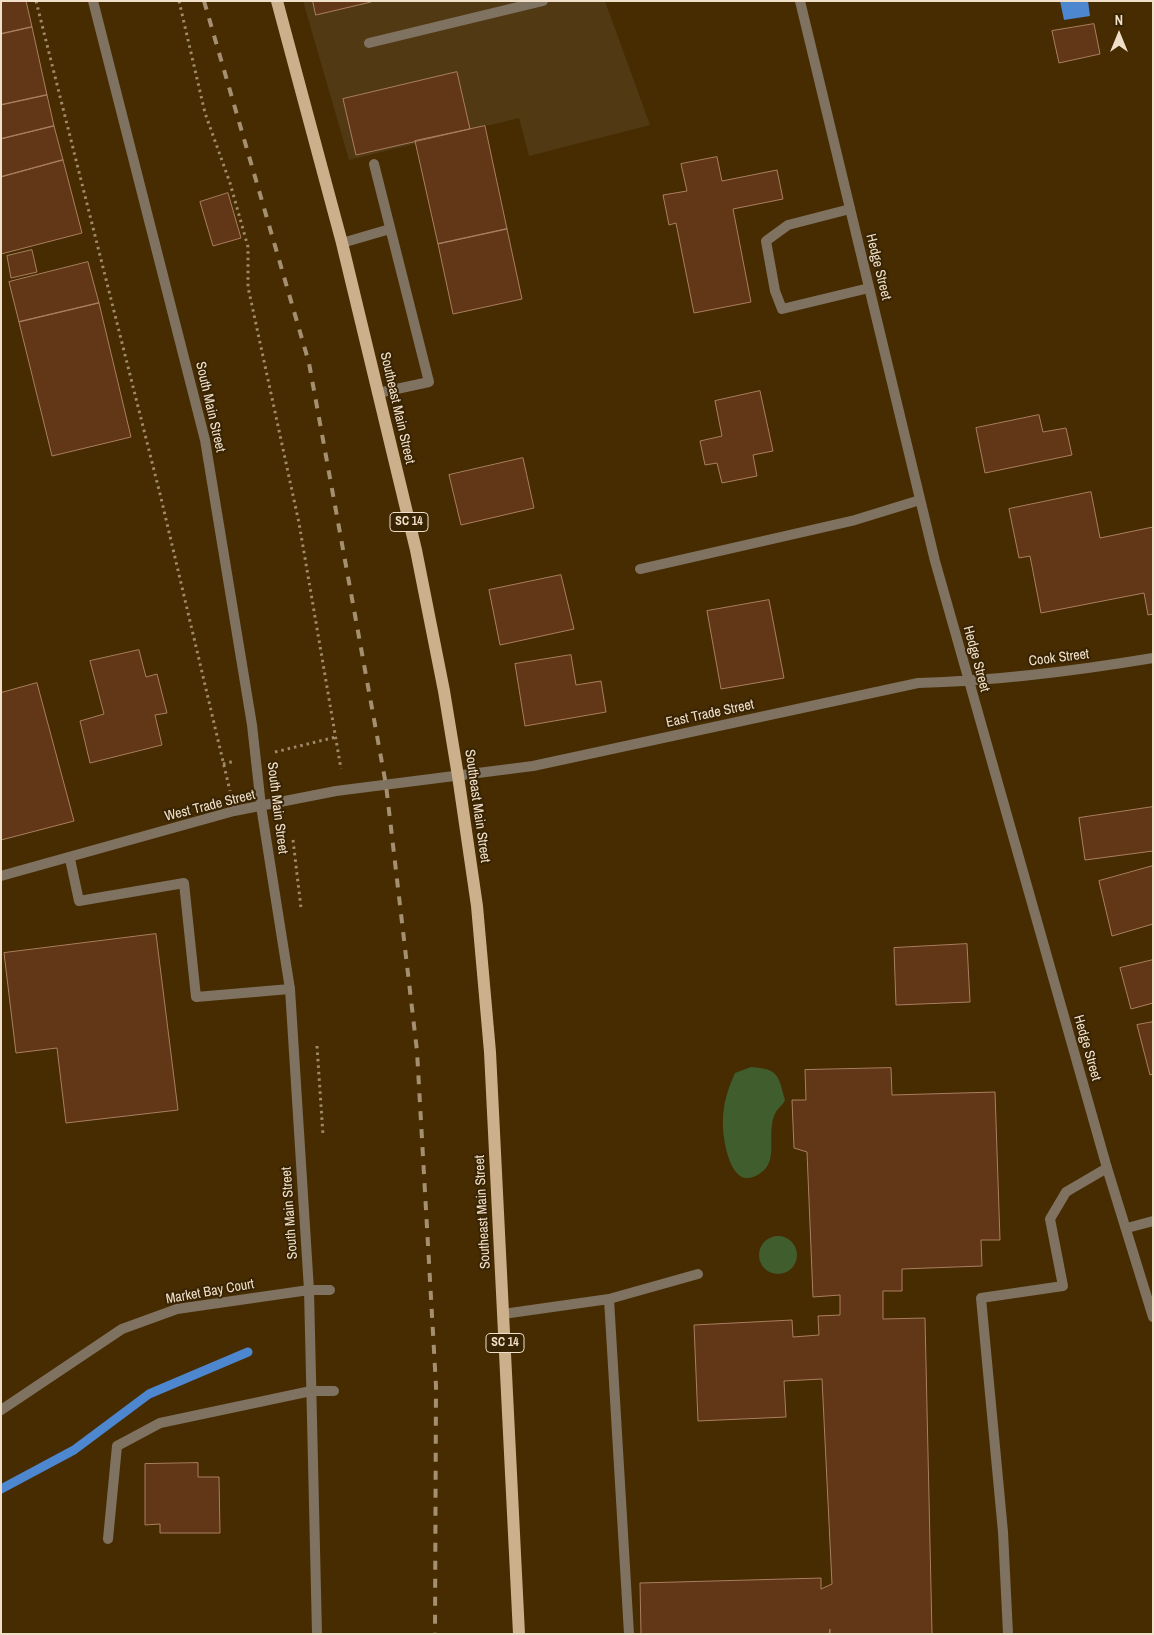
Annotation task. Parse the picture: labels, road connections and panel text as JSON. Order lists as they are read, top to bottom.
{
  "streets": {
    "main road": ["Southeast Main Street", "SC 14"],
    "street": [
      "Hedge Street",
      "South Main Street",
      "Cook Street",
      "East Trade Street",
      "West Trade Street",
      "Market Bay Court"
    ]
  },
  "crossings": [
    ["Hedge Street", "Cook Street"],
    ["Hedge Street", "East Trade Street"],
    ["South Main Street", "West Trade Street"],
    ["South Main Street", "Market Bay Court"],
    ["Southeast Main Street", "East Trade Street"],
    ["Southeast Main Street", "West Trade Street"],
    ["Cook Street", "East Trade Street"],
    ["East Trade Street", "West Trade Street"]
  ],
  "north": "top"
}
